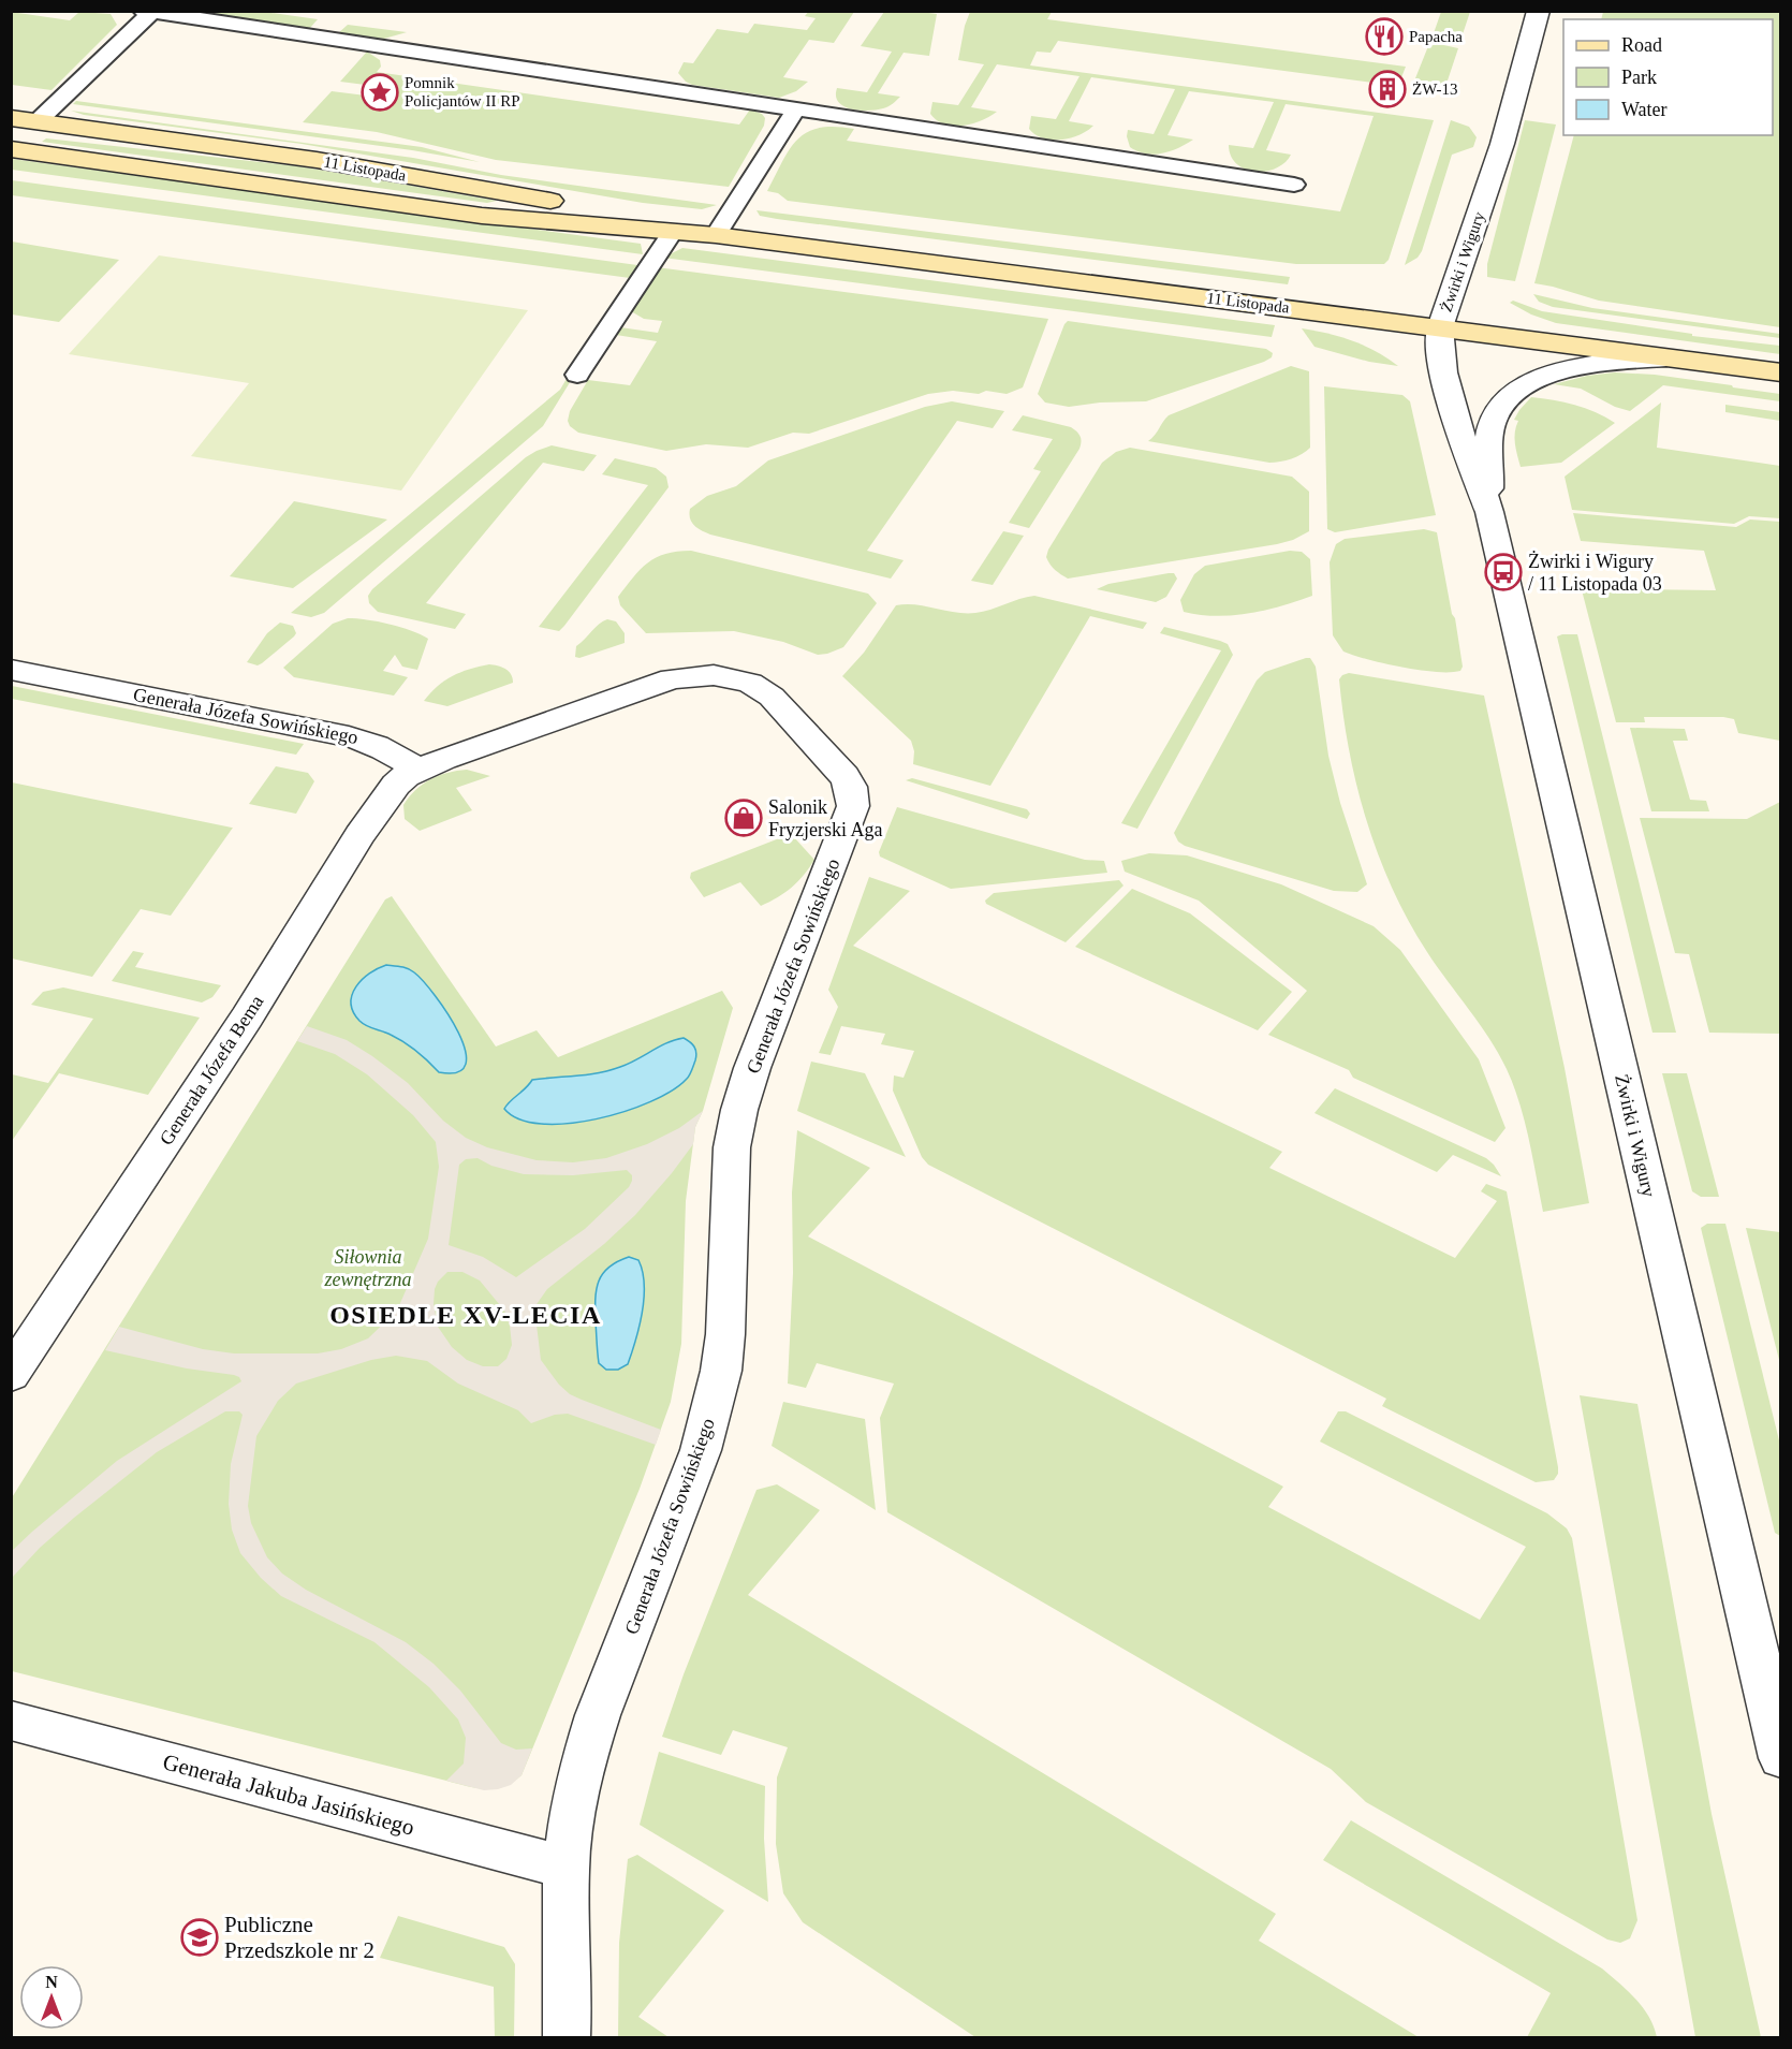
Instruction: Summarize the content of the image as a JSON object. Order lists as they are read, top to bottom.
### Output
{
  "streets": {
    "main road": ["11 Listopada"],
    "street": [
      "Żwirki i Wigury",
      "Generała Józefa Sowińskiego",
      "Generała Józefa Bema",
      "Generała Jakuba Jasińskiego"
    ]
  },
  "crossings": [
    ["11 Listopada", "Żwirki i Wigury"],
    ["Generała Józefa Sowińskiego", "Generała Józefa Bema"],
    ["Generała Józefa Sowińskiego", "Generała Jakuba Jasińskiego"]
  ],
  "districts": ["OSIEDLE XV-LECIA"],
  "parks": ["Siłownia zewnętrzna"],
  "places": {
    "restaurant": ["Papacha"],
    "building": ["ŻW-13"],
    "place": ["Pomnik Policjantów II RP"],
    "bus stop": ["Żwirki i Wigury / 11 Listopada 03"],
    "shop": ["Salonik Fryzjerski Aga"],
    "school or university": ["Publiczne Przedszkole nr 2"]
  },
  "legend": ["Road", "Park", "Water"],
  "north": "top"
}
